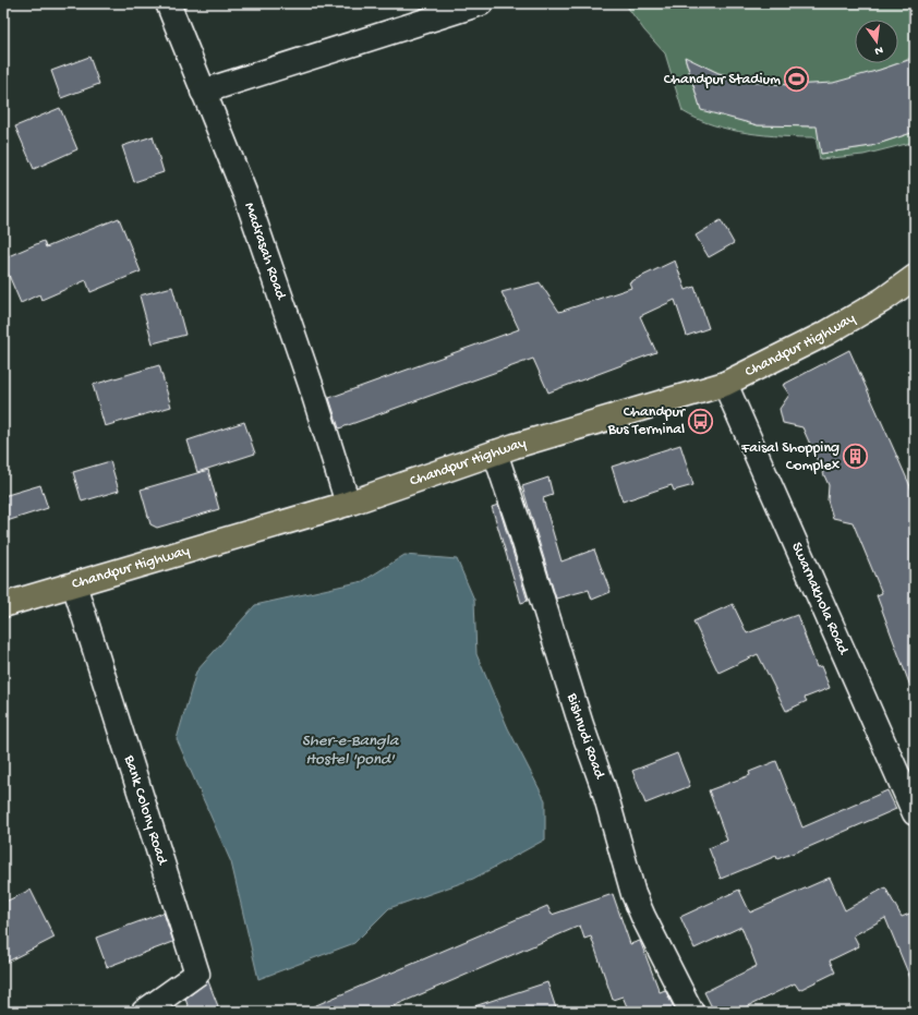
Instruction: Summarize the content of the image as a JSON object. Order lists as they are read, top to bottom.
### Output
{
  "streets": {
    "main road": ["Chandpur Highway"],
    "street": [
      "Madrasah Road",
      "Swarnakhola Road",
      "Bishnudi Road",
      "Bank Colony Road"
    ]
  },
  "crossings": [
    ["Madrasah Road", "Chandpur Highway"],
    ["Chandpur Highway", "Swarnakhola Road"],
    ["Chandpur Highway", "Bishnudi Road"],
    ["Chandpur Highway", "Bank Colony Road"]
  ],
  "water": ["Sher-e-Bangla Hostel 'pond'"],
  "places": {
    "sports": ["Chandpur Stadium"],
    "bus stop": ["Chandpur Bus Terminal"],
    "building": ["Faisal Shopping Complex"]
  },
  "north": "bottom"
}
